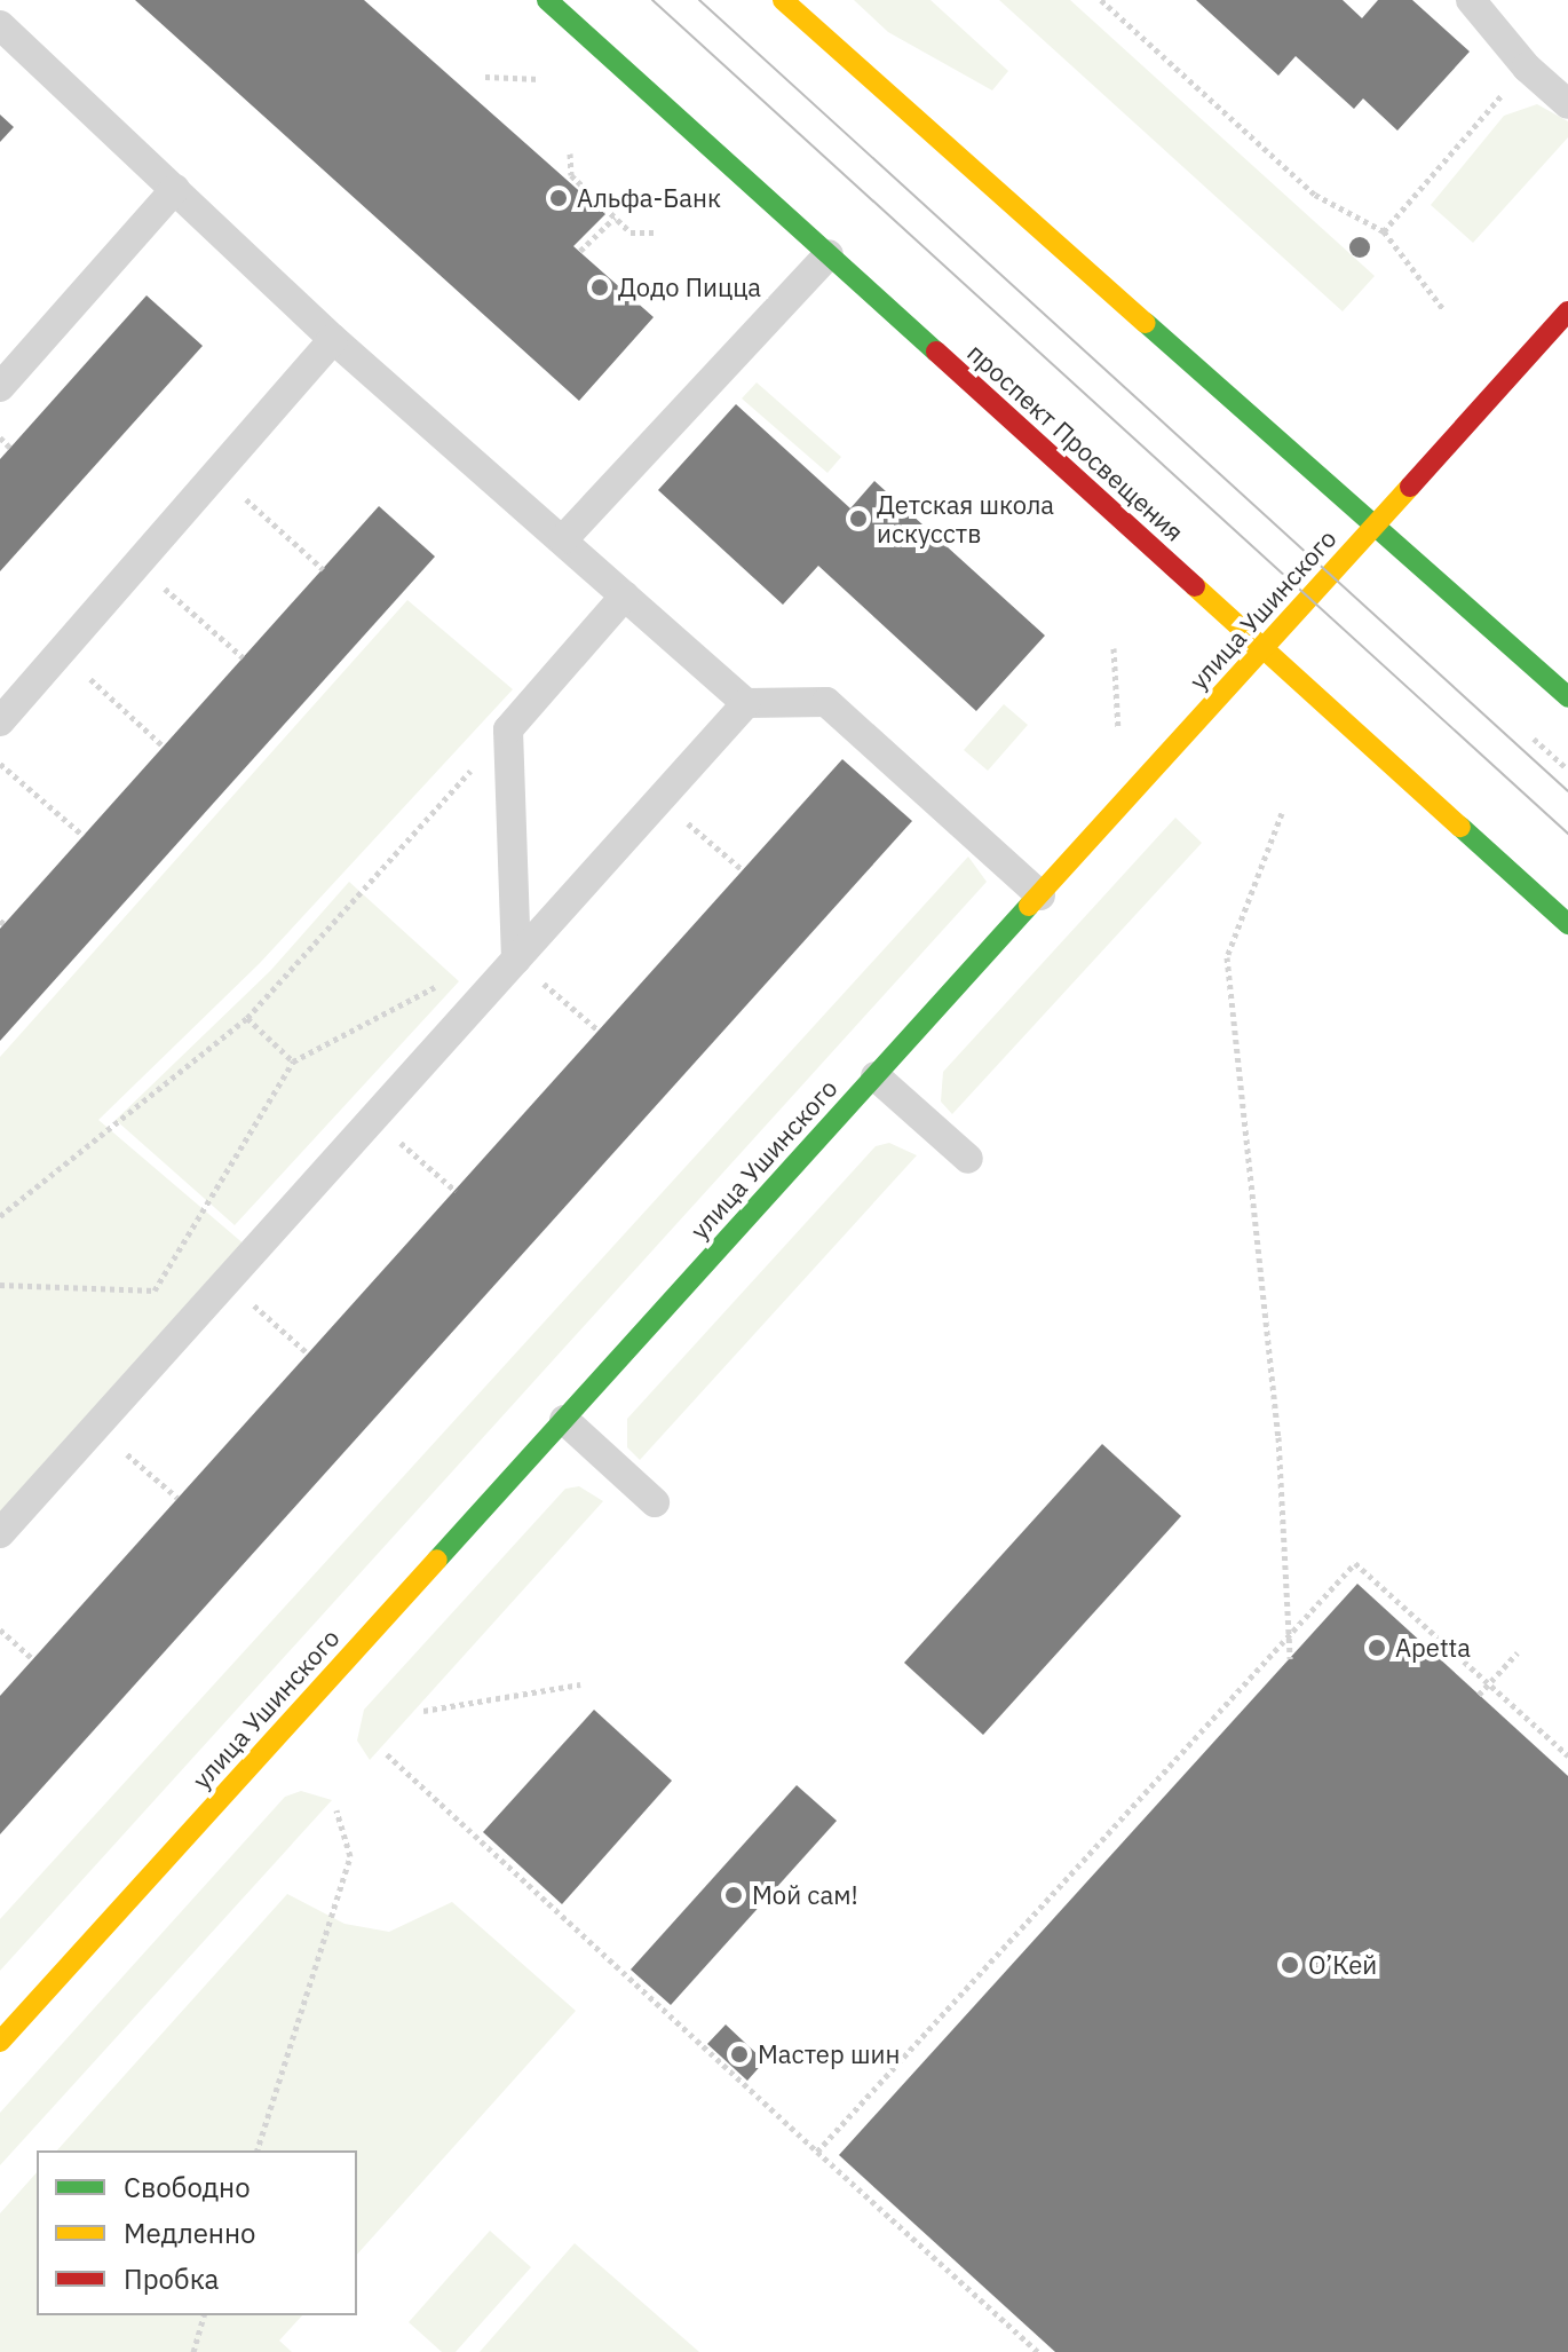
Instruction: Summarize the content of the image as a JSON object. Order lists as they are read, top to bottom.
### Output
{
  "streets": {
    "main road": ["проспект Просвещения", "улица Ушинского"]
  },
  "crossings": [
    ["проспект Просвещения", "улица Ушинского"]
  ],
  "places": [
    "Альфа-Банк",
    "Додо Пицца",
    "Детская школа искусств",
    "Apetta",
    "Мой сам!",
    "О’Кей",
    "Мастер шин"
  ],
  "legend": ["Свободно", "Медленно", "Пробка"]
}
